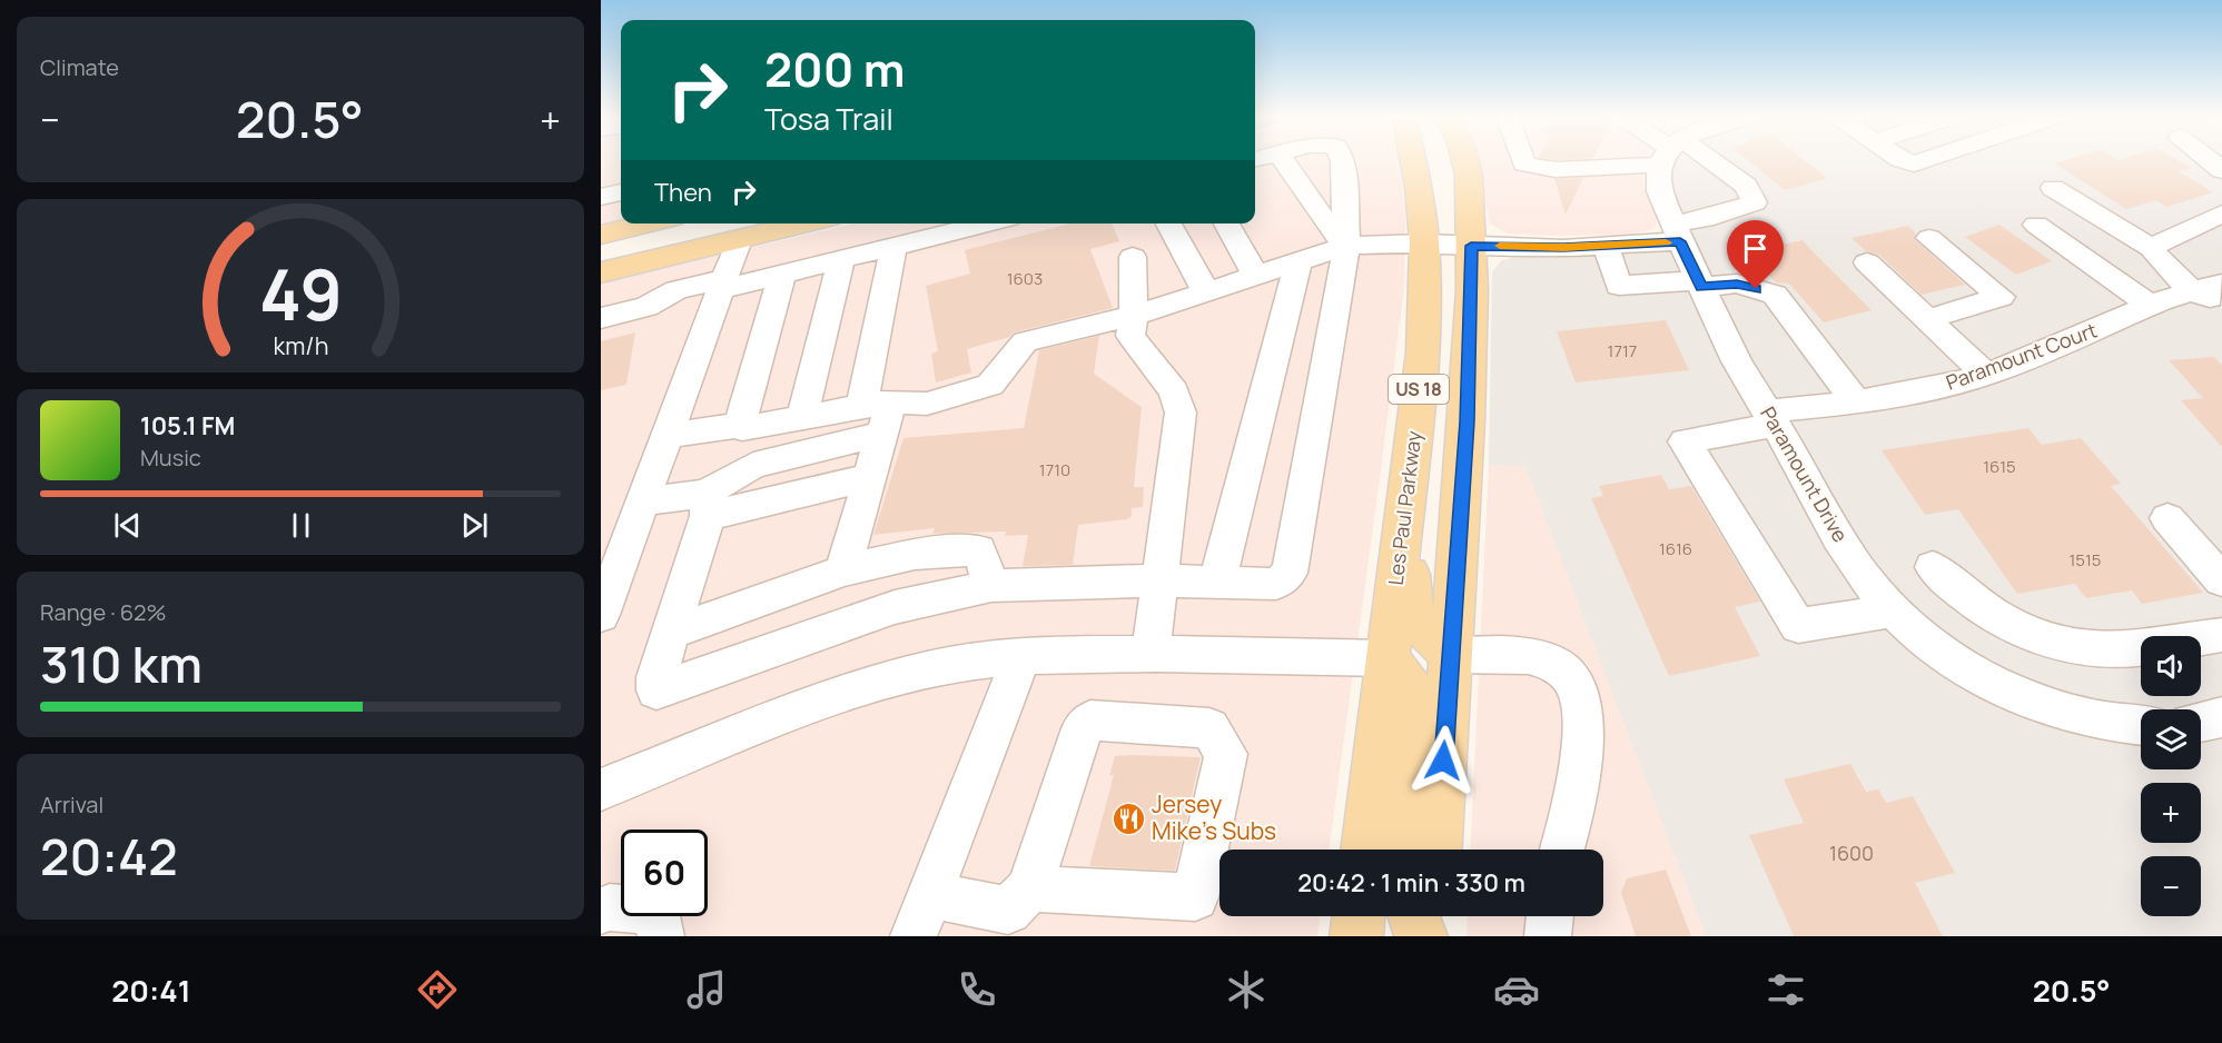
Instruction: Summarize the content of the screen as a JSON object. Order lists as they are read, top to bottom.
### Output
{
  "streets": {
    "main road": ["US 18", "Les Paul Parkway"],
    "street": ["Paramount Court", "Paramount Drive"]
  },
  "crossings": [
    ["Paramount Court", "Paramount Drive"]
  ],
  "places": {
    "restaurant": ["Jersey Mike's Subs"]
  },
  "house_numbers": [
    "1603",
    "1717",
    "1615",
    "1710",
    "1616",
    "1515",
    "1600"
  ],
  "page": {
    "tile": [
      "Climate",
      ["Range · 62%", "310 km"],
      ["Arrival", "20:42"]
    ],
    "turn": ["200 m", "Tosa Trail"],
    "heat": ["−", "20.5°", "+"],
    "then": "Then",
    "song": ["105.1 FM", "Music"],
    "map_buttons": ["+", "−"],
    "limit": "60",
    "trip": "20:42 · 1 min · 330 m",
    "tabs": ["20:41", "20.5°"],
    "gauge": ["49", "km/h"]
  }
}
